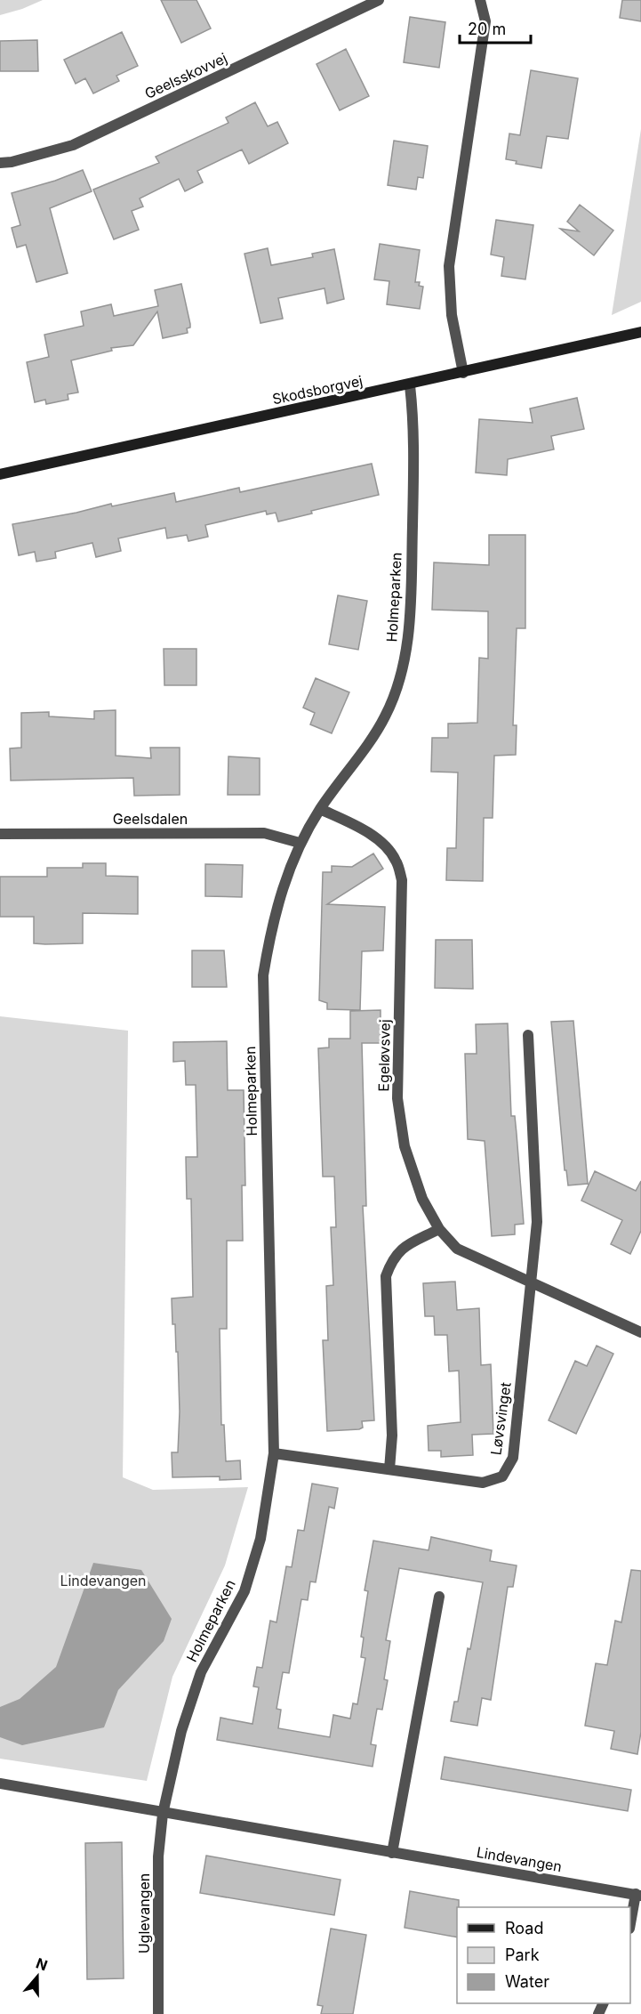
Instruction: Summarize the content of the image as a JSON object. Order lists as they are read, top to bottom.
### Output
{
  "streets": {
    "street": [
      "Geelsskovvej",
      "Skodsborgvej",
      "Holmeparken",
      "Geelsdalen",
      "Egeløvsvej",
      "Løvsvinget",
      "Lindevangen",
      "Uglevangen"
    ]
  },
  "crossings": [
    ["Skodsborgvej", "Holmeparken"],
    ["Holmeparken", "Geelsdalen"],
    ["Holmeparken", "Egeløvsvej"],
    ["Holmeparken", "Løvsvinget"],
    ["Holmeparken", "Lindevangen"],
    ["Holmeparken", "Uglevangen"],
    ["Egeløvsvej", "Løvsvinget"],
    ["Lindevangen", "Uglevangen"]
  ],
  "parks": ["Lindevangen"],
  "legend": ["Road", "Park", "Water"],
  "scale_bar": "20 m",
  "north": "top"
}
